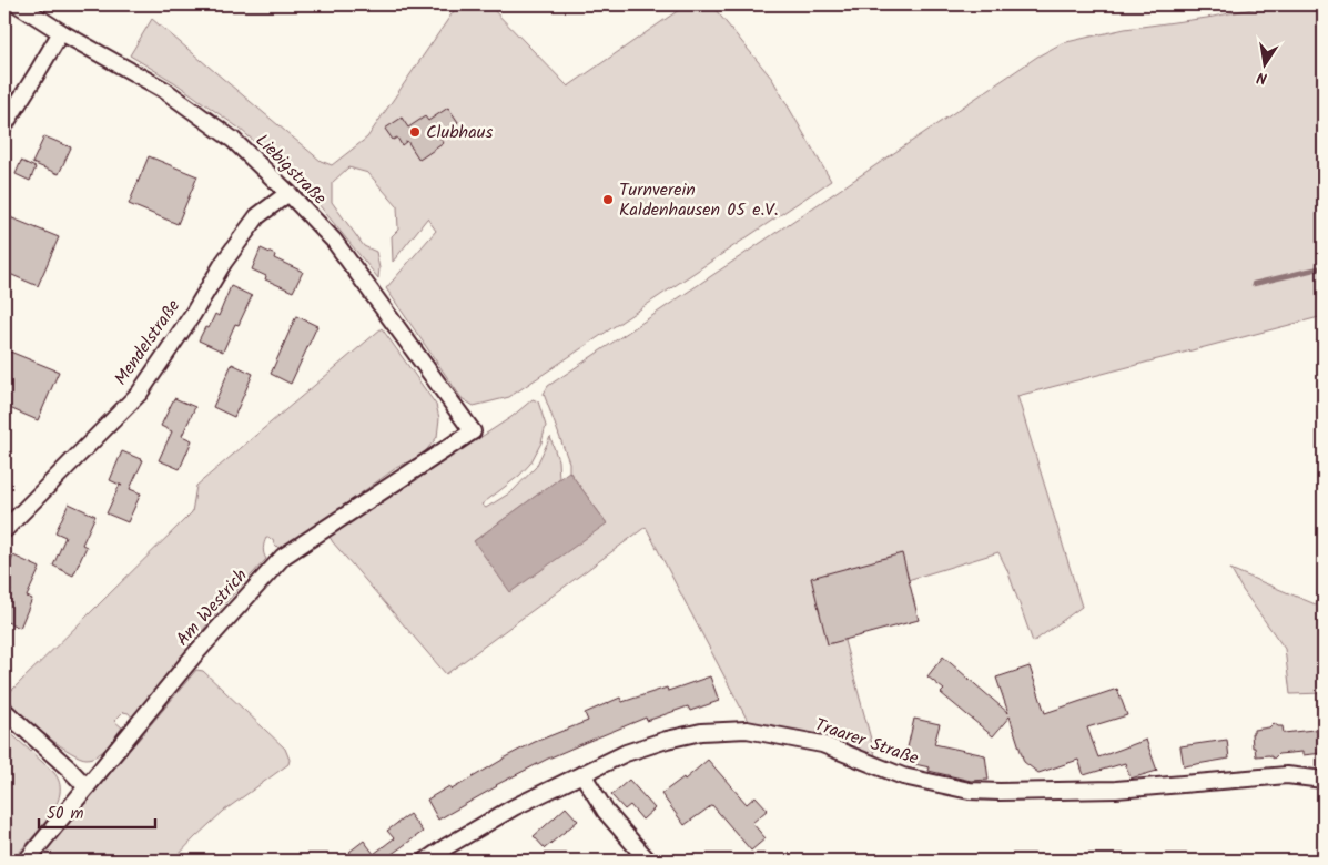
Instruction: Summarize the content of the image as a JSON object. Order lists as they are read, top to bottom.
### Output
{
  "streets": {
    "street": [
      "Liebigstraße",
      "Mendelstraße",
      "Am Westrich",
      "Traarer Straße"
    ]
  },
  "crossings": [
    ["Liebigstraße", "Mendelstraße"],
    ["Liebigstraße", "Am Westrich"]
  ],
  "places": ["Clubhaus", "Turnverein Kaldenhausen 05 e.V."],
  "scale_bar": "50 m",
  "north": "bottom"
}
